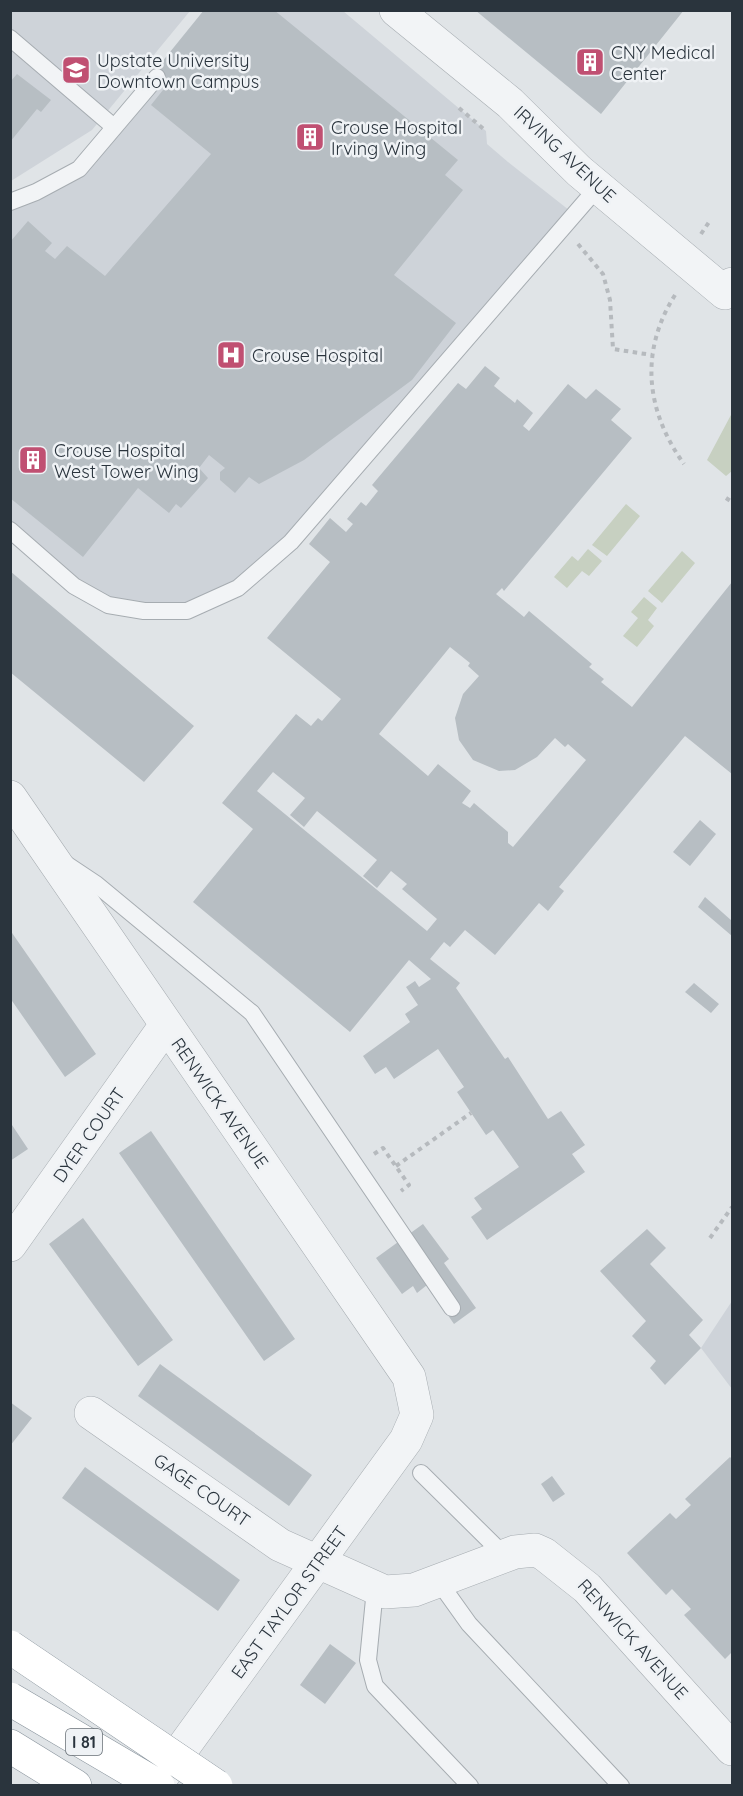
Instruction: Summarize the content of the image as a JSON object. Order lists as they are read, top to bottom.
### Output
{
  "streets": {
    "highway": ["I 81"],
    "street": [
      "IRVING AVENUE",
      "RENWICK AVENUE",
      "DYER COURT",
      "GAGE COURT",
      "EAST TAYLOR STREET"
    ]
  },
  "crossings": [
    ["RENWICK AVENUE", "DYER COURT"],
    ["RENWICK AVENUE", "GAGE COURT"],
    ["RENWICK AVENUE", "EAST TAYLOR STREET"],
    ["GAGE COURT", "EAST TAYLOR STREET"],
    ["EAST TAYLOR STREET", "I 81"]
  ],
  "places": {
    "building": ["CNY Medical Center", "Crouse Hospital Irving Wing", "Crouse Hospital West Tower Wing"],
    "school or university": ["Upstate University Downtown Campus"],
    "hospital": ["Crouse Hospital"]
  }
}
